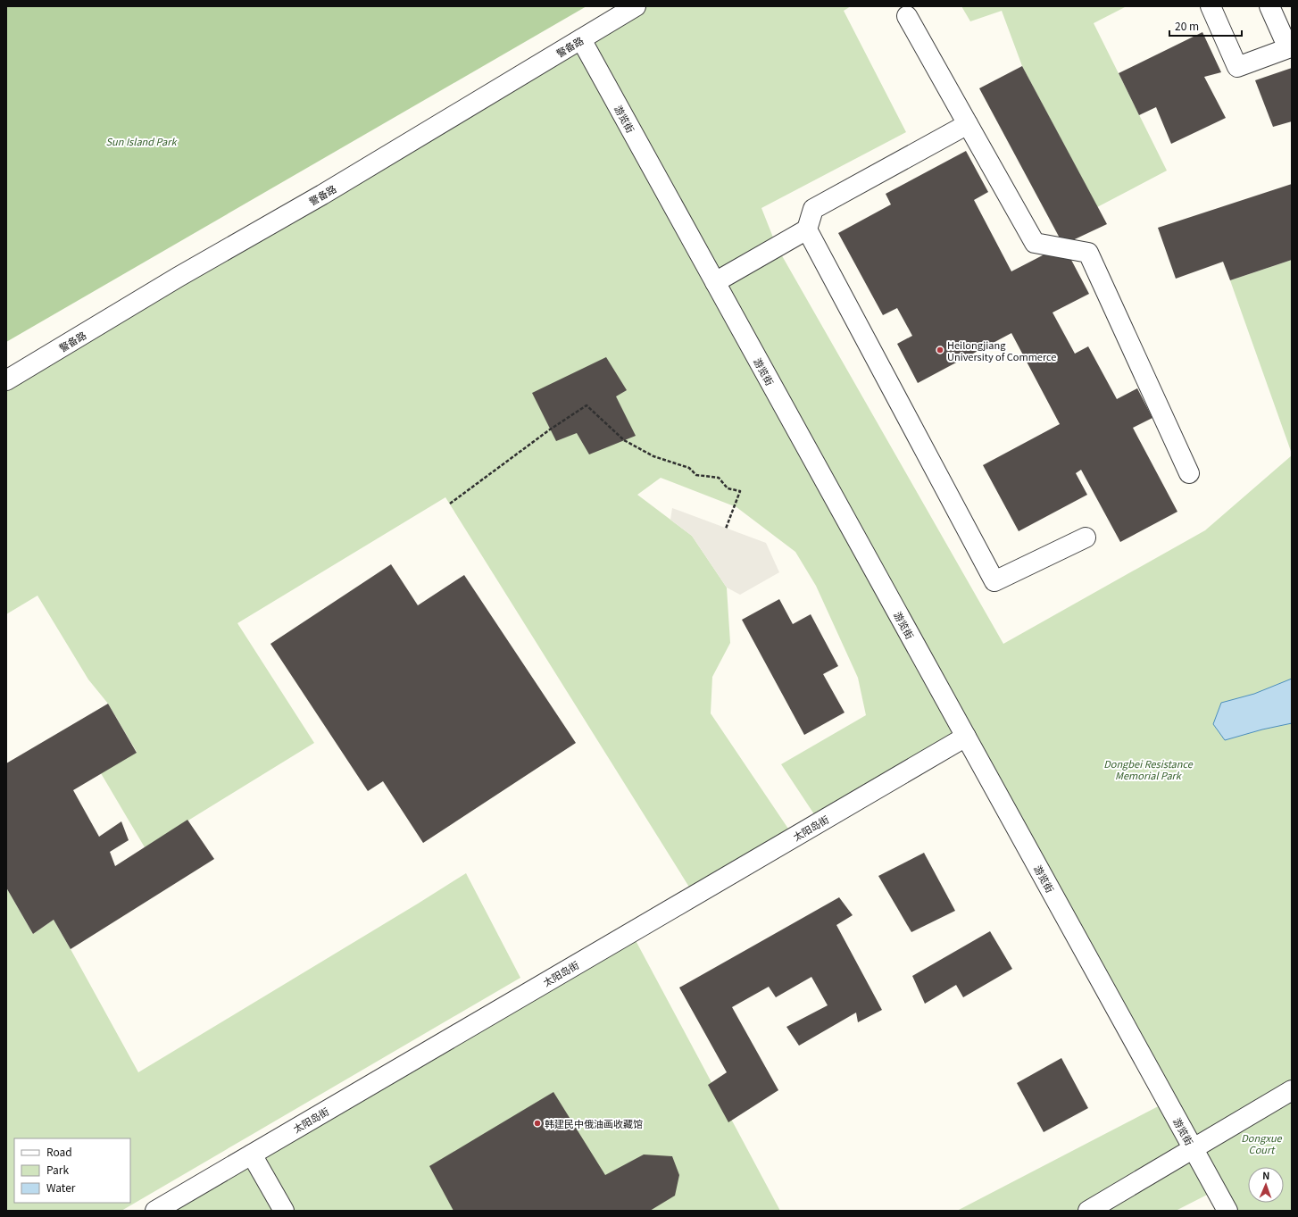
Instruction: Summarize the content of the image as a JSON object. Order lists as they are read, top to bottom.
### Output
{
  "streets": {
    "street": ["警备路", "游览街", "太阳岛街"]
  },
  "crossings": [
    ["警备路", "游览街"],
    ["游览街", "太阳岛街"]
  ],
  "parks": ["Sun Island Park", "Dongbei Resistance Memorial Park", "Dongxue Court"],
  "places": ["Heilongjiang University of Commerce", "韩建民中俄油画收藏馆"],
  "legend": ["Road", "Park", "Water"],
  "scale_bar": "20 m",
  "north": "top"
}
